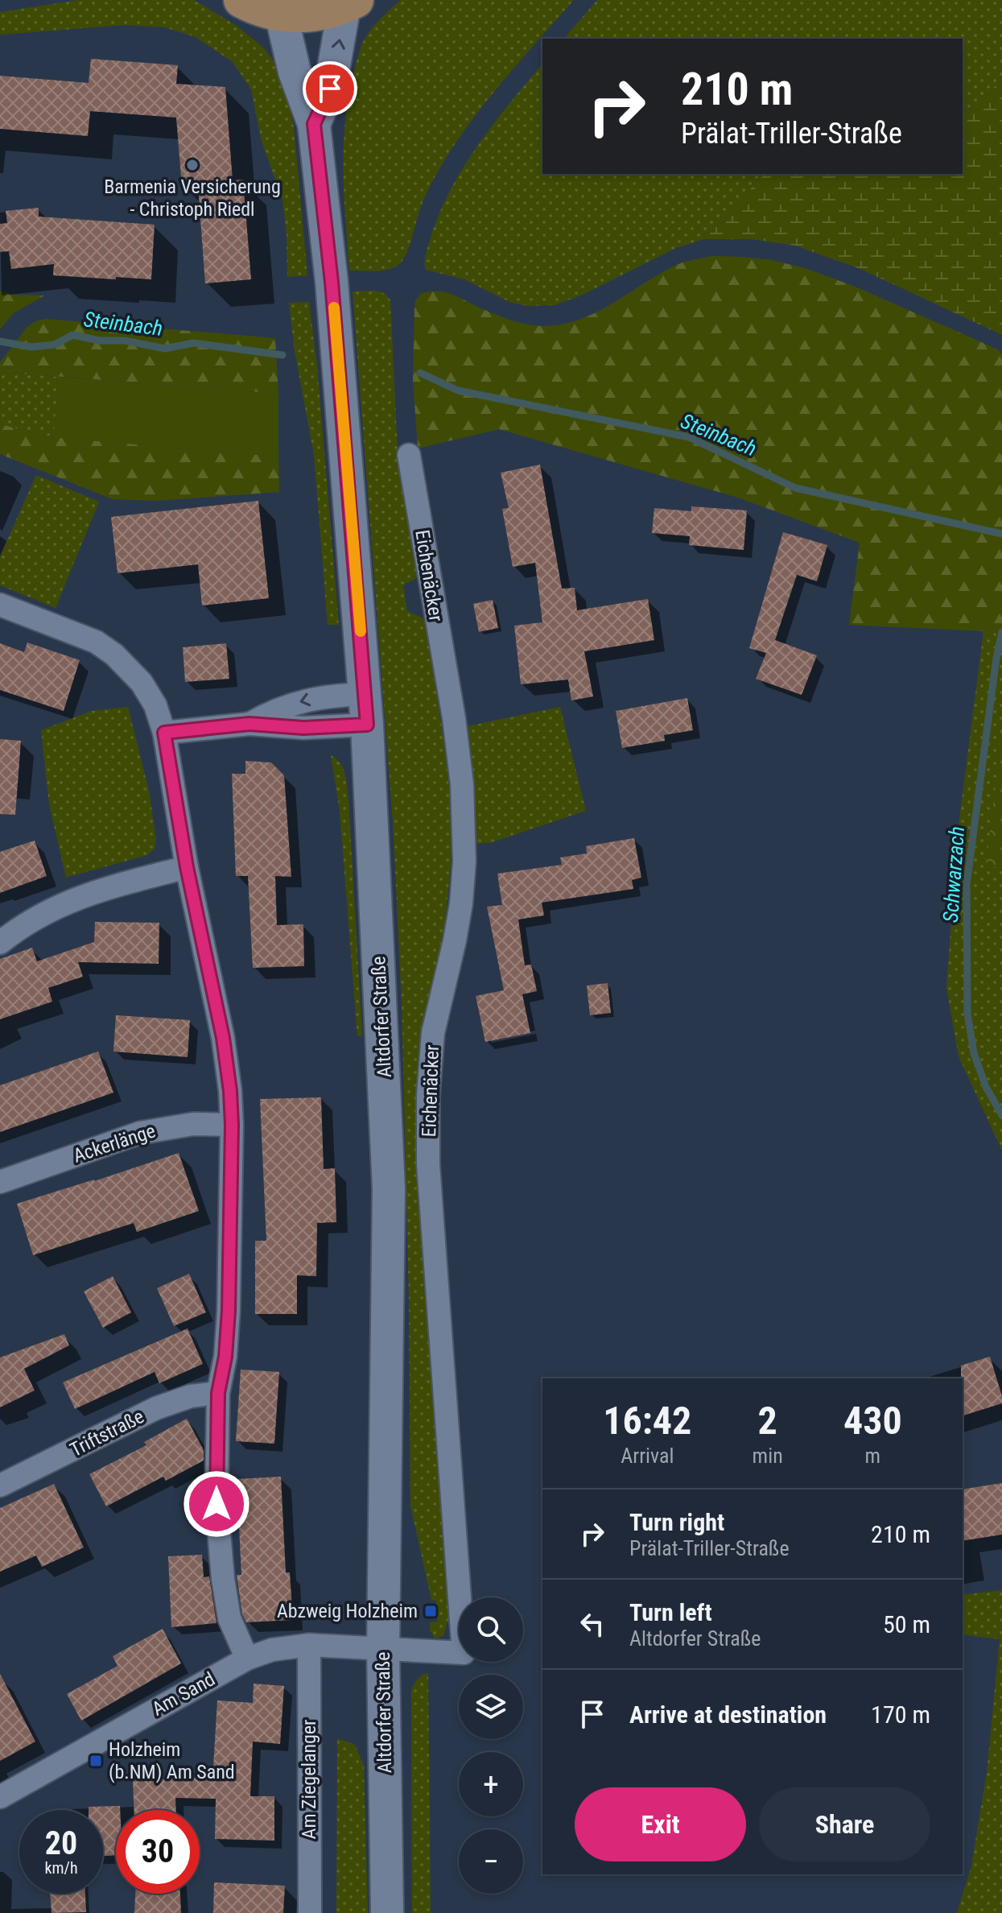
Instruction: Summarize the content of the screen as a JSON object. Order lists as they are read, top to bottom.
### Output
{
  "streets": {
    "main road": ["Altdorfer Straße"],
    "street": [
      "Eichenäcker",
      "Ackerlänge",
      "Triftstraße",
      "Am Sand",
      "Am Ziegelanger"
    ]
  },
  "crossings": [
    ["Eichenäcker", "Altdorfer Straße"],
    ["Eichenäcker", "Am Sand"],
    ["Altdorfer Straße", "Am Sand"],
    ["Am Sand", "Am Ziegelanger"]
  ],
  "water": ["Steinbach", "Schwarzach"],
  "places": {
    "other": ["Barmenia Versicherung - Christoph Riedl"],
    "transit": ["Abzweig Holzheim", "Holzheim (b.NM) Am Sand"]
  },
  "page": {
    "turn": ["210 m", "Prälat-Triller-Straße"],
    "eta": [
      "16:42",
      "Arrival",
      "2",
      "min",
      "430",
      "m"
    ],
    "list": [
      {
        "name": "Turn right",
        "note": "Prälat-Triller-Straße",
        "value": "210 m"
      },
      {
        "name": "Turn left",
        "note": "Altdorfer Straße",
        "value": "50 m"
      },
      {
        "name": "Arrive at destination",
        "value": "170 m"
      }
    ],
    "map_buttons": ["+", "−"],
    "buttons": ["Exit", "Share"],
    "speed": "20 km/h",
    "limit": "30"
  }
}
